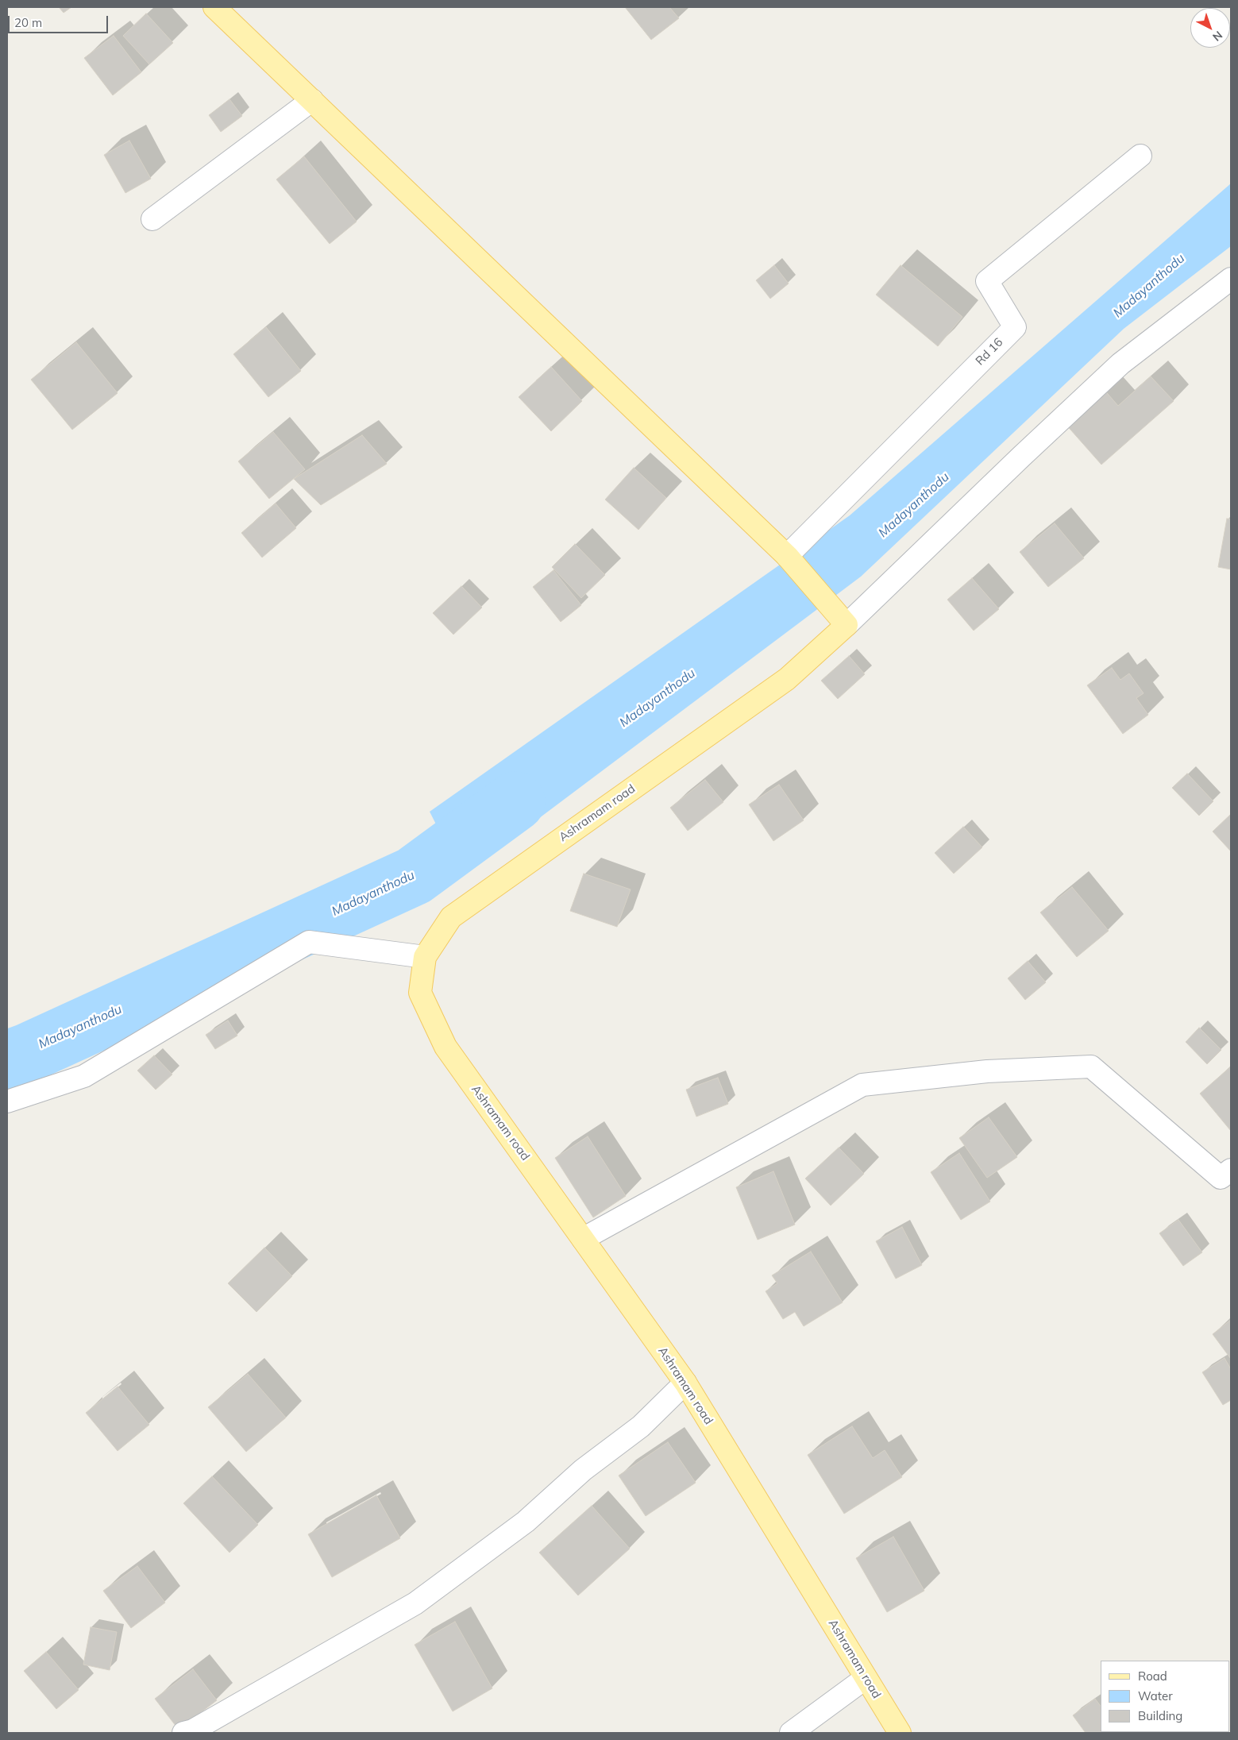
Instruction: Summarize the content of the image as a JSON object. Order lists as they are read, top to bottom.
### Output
{
  "streets": {
    "main road": ["Ashramam road"],
    "street": ["Rd 16"]
  },
  "water": ["Madayanthodu"],
  "legend": ["Road", "Water", "Building"],
  "scale_bar": "20 m",
  "north": "bottom right"
}
